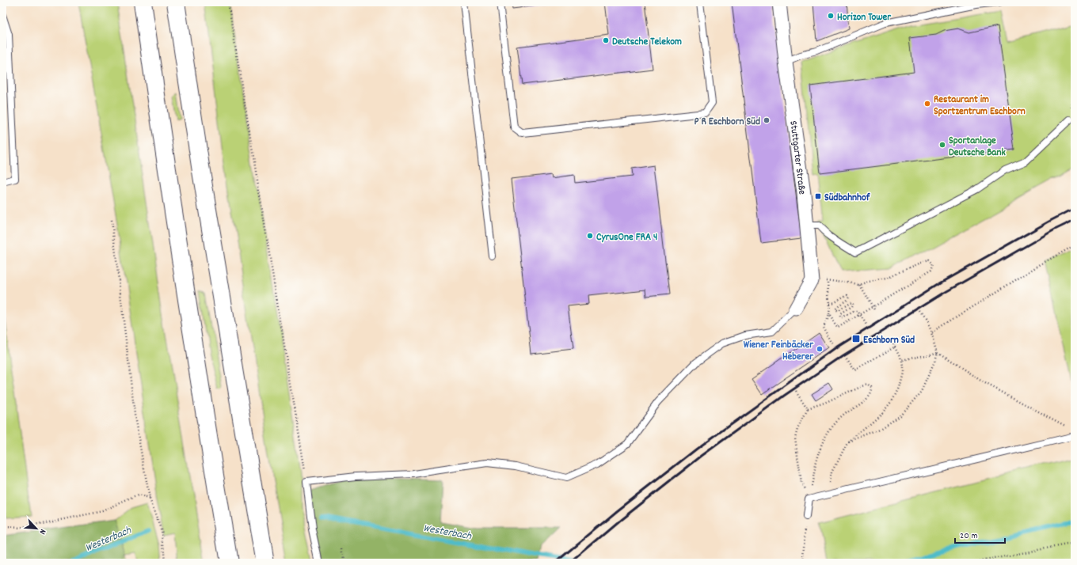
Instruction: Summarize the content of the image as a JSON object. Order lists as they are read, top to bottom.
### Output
{
  "streets": {
    "street": ["Stuttgarter Straße"]
  },
  "water": ["Westerbach"],
  "places": {
    "other": [
      "Horizon Tower",
      "Deutsche Telekom",
      "Restaurant im Sportzentrum Eschborn",
      "P R Eschborn Süd",
      "Sportanlage Deutsche Bank",
      "CyrusOne FRA 4",
      "Wiener Feinbäcker Heberer"
    ],
    "transit": ["Südbahnhof", "Eschborn Süd"]
  },
  "scale_bar": "20 m",
  "north": "bottom right"
}
